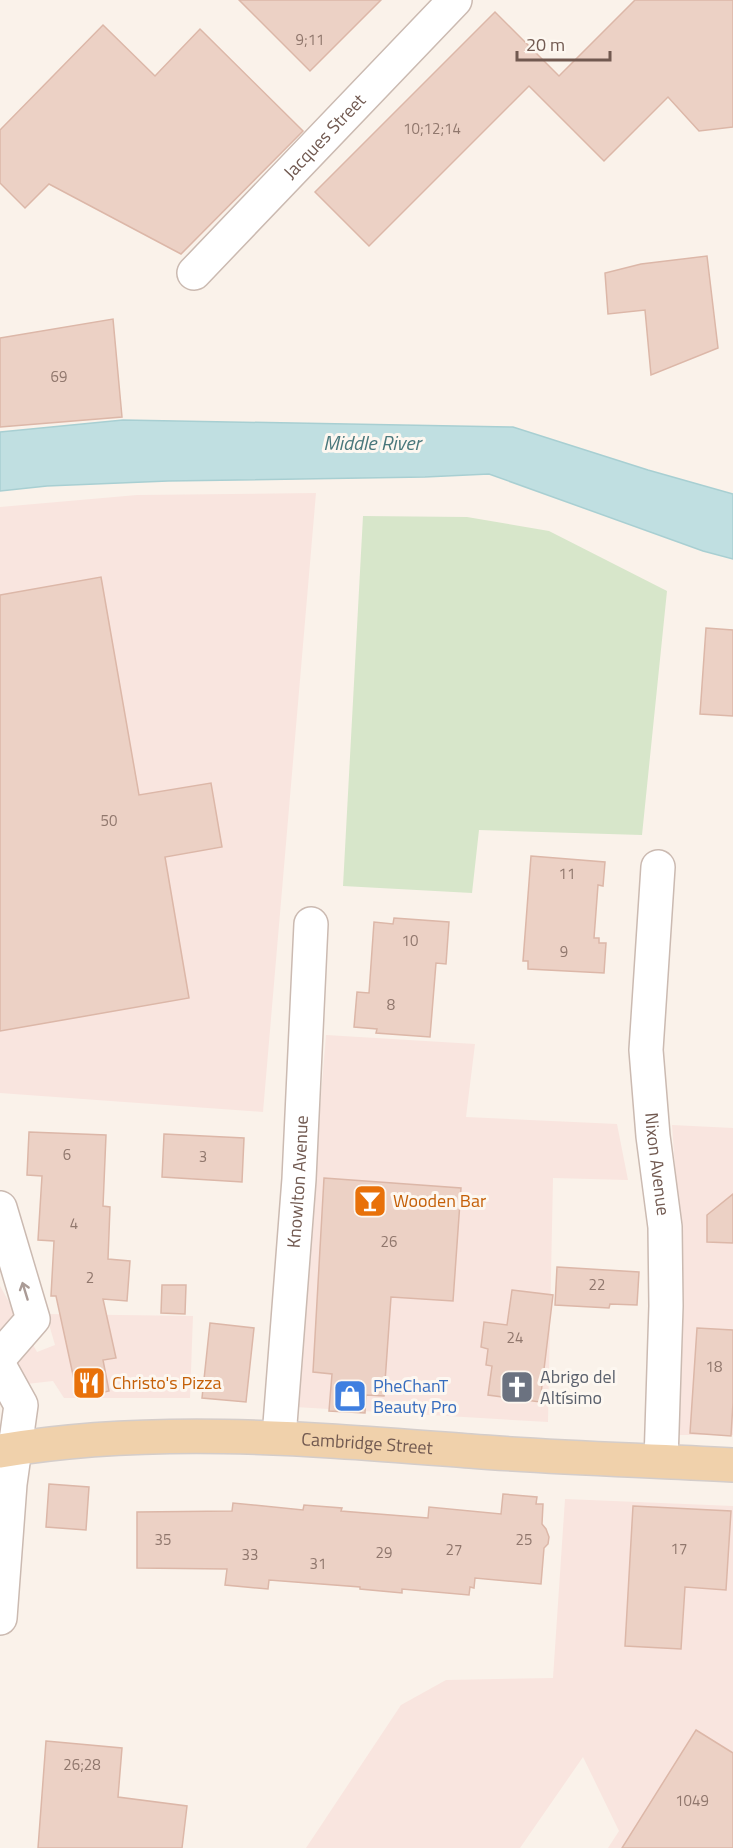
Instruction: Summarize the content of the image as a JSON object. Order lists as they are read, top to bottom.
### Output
{
  "streets": {
    "main road": ["Cambridge Street"],
    "street": ["Jacques Street", "Nixon Avenue", "Knowlton Avenue"]
  },
  "crossings": [
    ["Nixon Avenue", "Cambridge Street"],
    ["Knowlton Avenue", "Cambridge Street"]
  ],
  "water": ["Middle River"],
  "places": {
    "bar": ["Wooden Bar"],
    "restaurant": ["Christo's Pizza"],
    "church": ["Abrigo del Altísimo"],
    "shop": ["PheChanT Beauty Pro"]
  },
  "house_numbers": [
    "9;11",
    "10;12;14",
    "69",
    "50",
    "11",
    "10",
    "9",
    "8",
    "6",
    "3",
    "4",
    "26",
    "2",
    "22",
    "24",
    "18",
    "35",
    "25",
    "17",
    "27",
    "29",
    "33",
    "31",
    "26;28",
    "1049"
  ],
  "scale_bar": "20 m"
}
